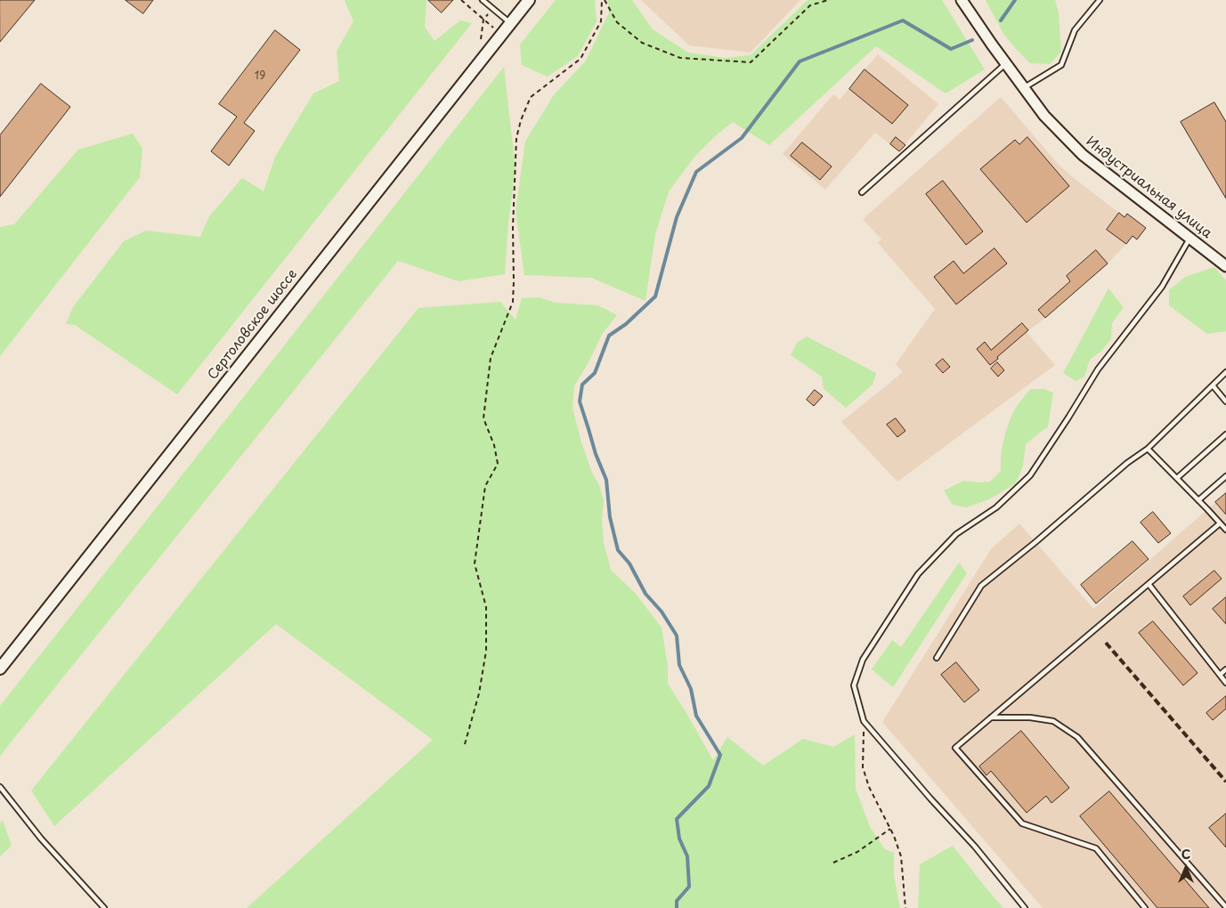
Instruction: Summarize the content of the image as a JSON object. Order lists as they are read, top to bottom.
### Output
{
  "streets": {
    "main road": ["Сертоловское шоссе"],
    "street": ["Индустриальная улица"]
  },
  "house_numbers": ["19"],
  "north": "top"
}
